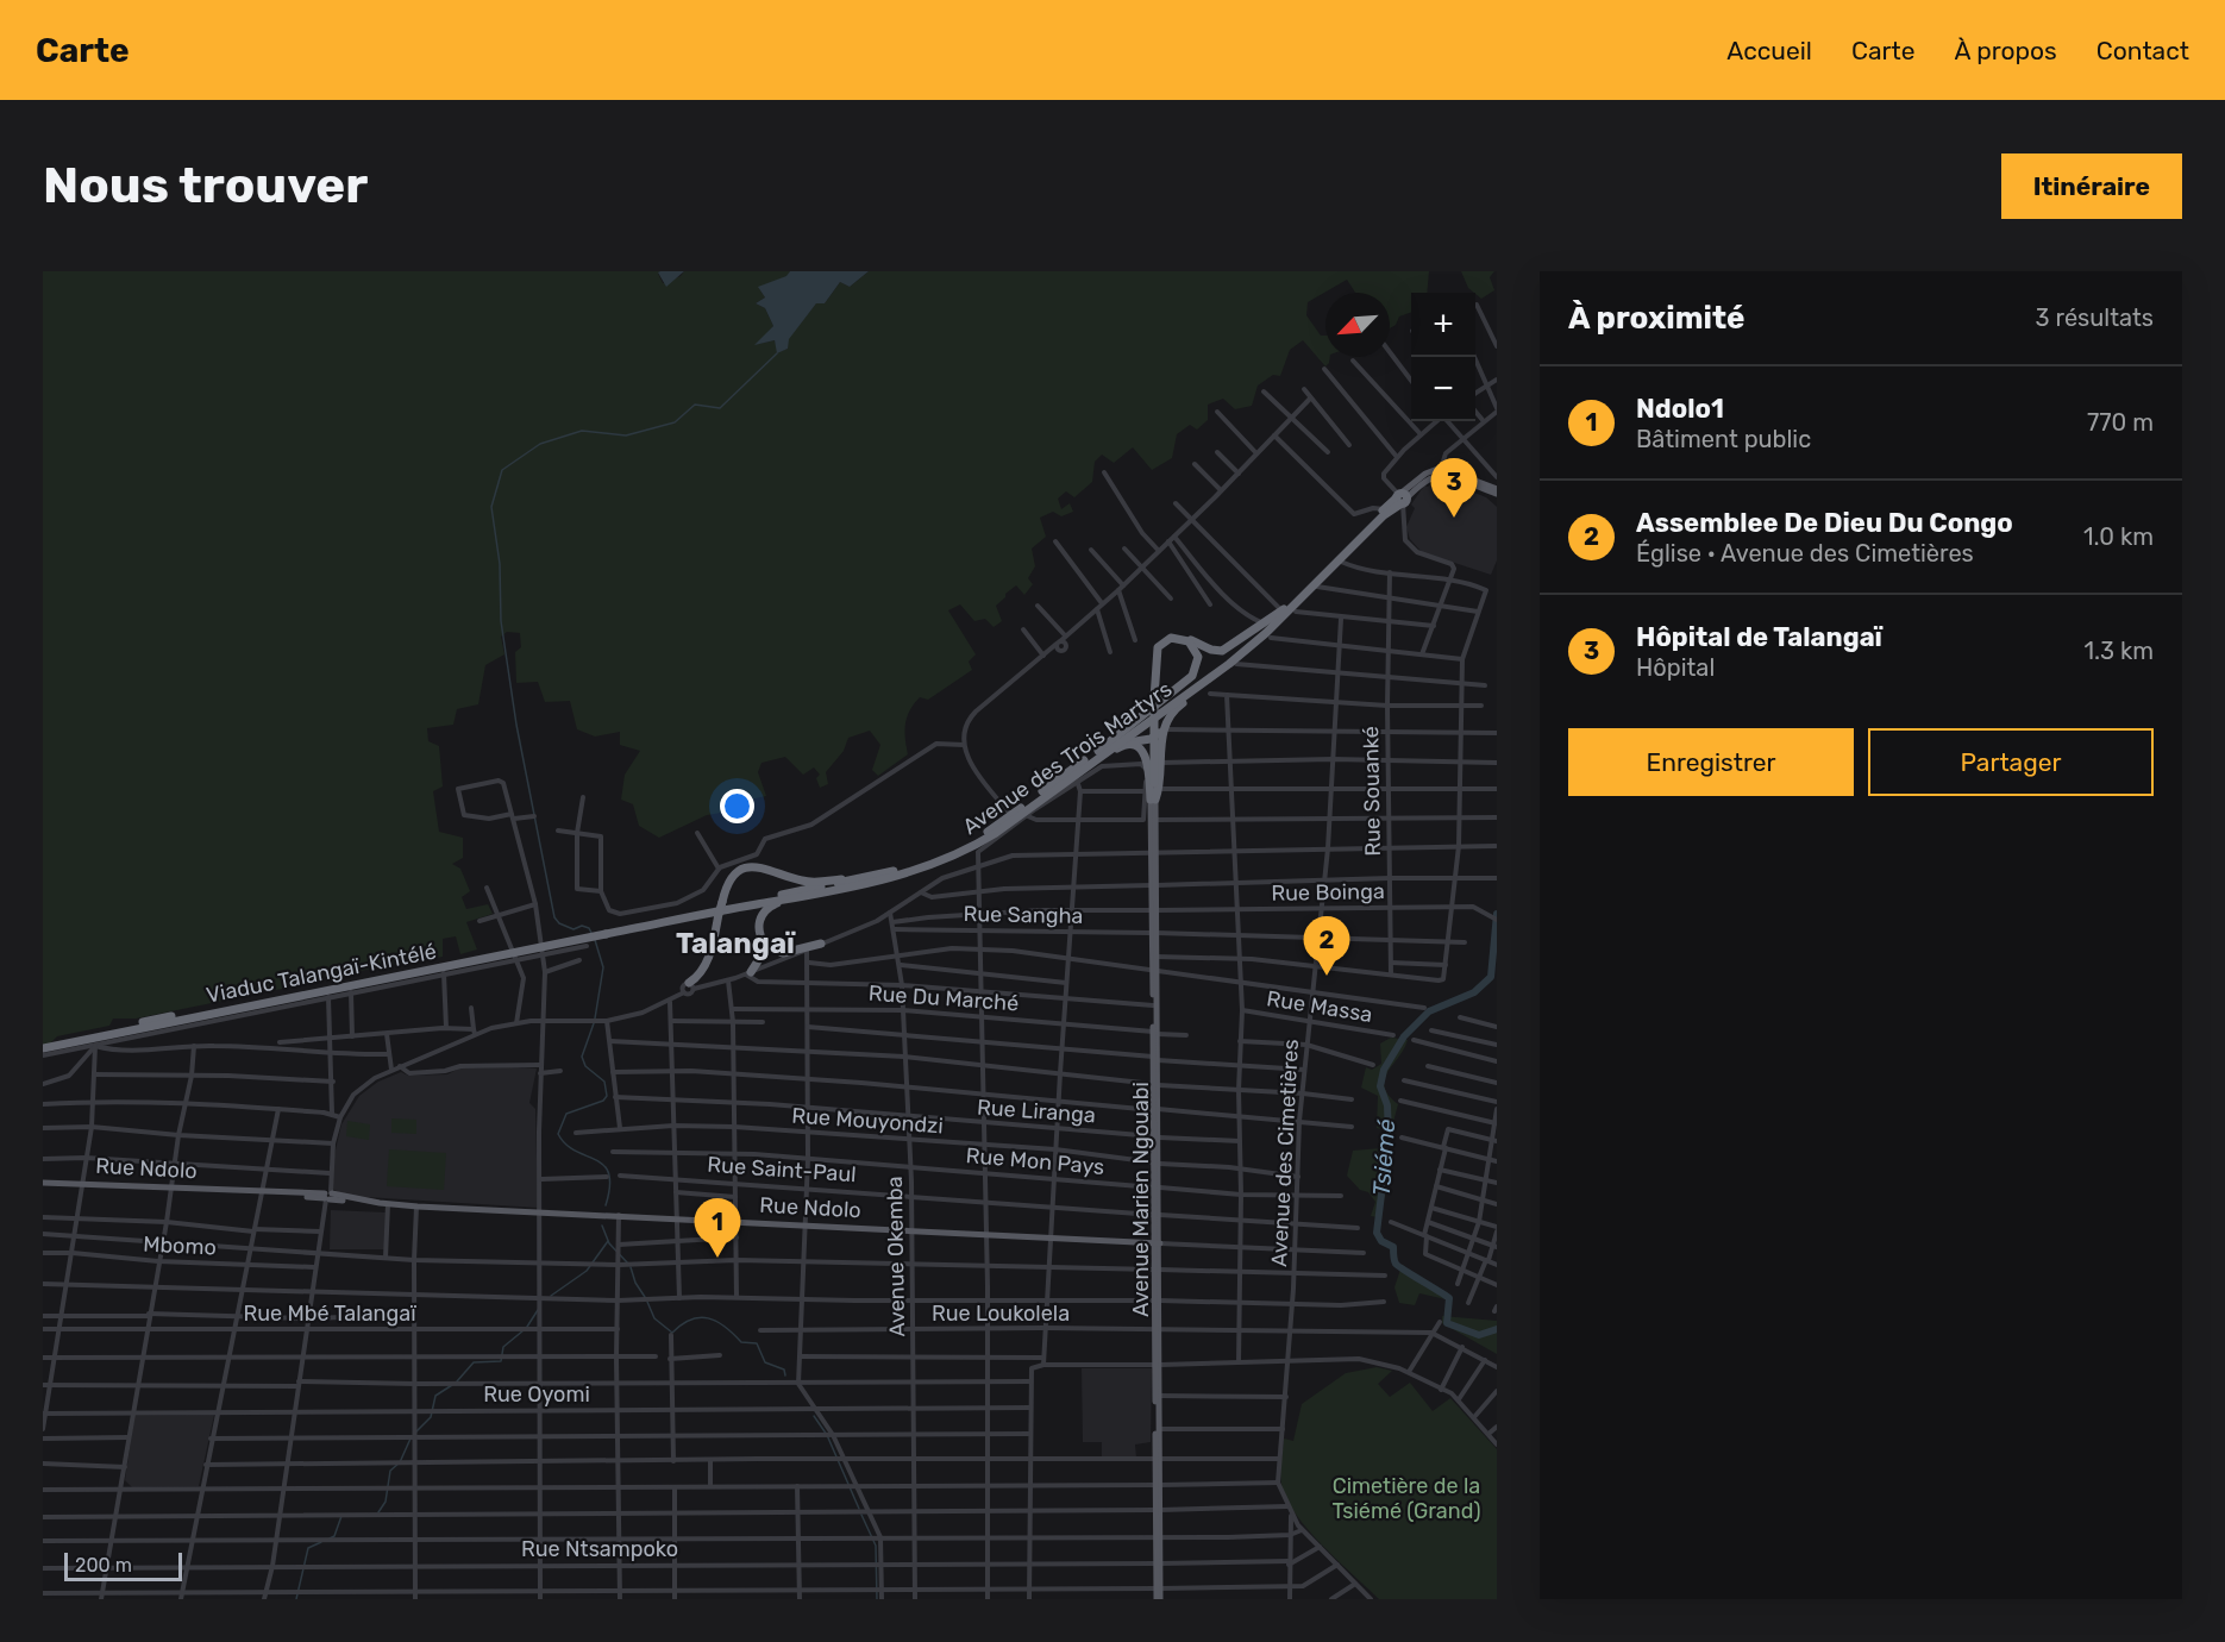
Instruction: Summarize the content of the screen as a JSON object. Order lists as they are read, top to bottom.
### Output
{
  "streets": {
    "highway": ["Avenue des Trois Martyrs", "Viaduc Talangaï-Kintélé"],
    "main road": ["Rue Ndolo", "Avenue Marien Ngouabi"],
    "street": [
      "Rue Souanké",
      "Rue Boinga",
      "Rue Sangha",
      "Rue Du Marché",
      "Rue Massa",
      "Rue Liranga",
      "Rue Mouyondzi",
      "Avenue des Cimetières",
      "Rue Mon Pays",
      "Rue Saint-Paul",
      "Mbomo",
      "Avenue Okemba",
      "Rue Mbé Talangaï",
      "Rue Loukolela",
      "Rue Oyomi",
      "Rue Ntsampoko"
    ]
  },
  "crossings": [
    ["Avenue des Trois Martyrs", "Viaduc Talangaï-Kintélé"],
    ["Rue Souanké", "Rue Boinga"],
    ["Rue Souanké", "Rue Sangha"],
    ["Rue Boinga", "Avenue des Cimetières"],
    ["Rue Boinga", "Avenue Marien Ngouabi"],
    ["Rue Boinga", "Avenue Okemba"],
    ["Rue Sangha", "Avenue des Cimetières"],
    ["Rue Sangha", "Avenue Marien Ngouabi"],
    ["Rue Sangha", "Avenue Okemba"],
    ["Rue Du Marché", "Avenue Marien Ngouabi"],
    ["Rue Du Marché", "Avenue Okemba"],
    ["Rue Massa", "Avenue des Cimetières"],
    ["Rue Liranga", "Avenue Marien Ngouabi"],
    ["Rue Liranga", "Avenue Okemba"],
    ["Rue Mouyondzi", "Avenue des Cimetières"],
    ["Rue Mouyondzi", "Avenue Marien Ngouabi"],
    ["Rue Mouyondzi", "Avenue Okemba"],
    ["Avenue des Cimetières", "Rue Mon Pays"],
    ["Avenue des Cimetières", "Rue Saint-Paul"],
    ["Avenue des Cimetières", "Rue Loukolela"],
    ["Avenue des Cimetières", "Rue Ntsampoko"],
    ["Rue Mon Pays", "Avenue Marien Ngouabi"],
    ["Rue Mon Pays", "Avenue Okemba"],
    ["Rue Ndolo", "Avenue Marien Ngouabi"],
    ["Rue Ndolo", "Avenue Okemba"],
    ["Rue Saint-Paul", "Avenue Marien Ngouabi"],
    ["Rue Saint-Paul", "Avenue Okemba"],
    ["Avenue Marien Ngouabi", "Rue Loukolela"],
    ["Avenue Marien Ngouabi", "Rue Ntsampoko"],
    ["Avenue Okemba", "Rue Loukolela"],
    ["Avenue Okemba", "Rue Oyomi"],
    ["Avenue Okemba", "Rue Ntsampoko"]
  ],
  "districts": ["Talangaï"],
  "water": ["Tsiémé"],
  "parks": ["Cimetière de la Tsiémé (Grand)"],
  "scale_bar": "200 m",
  "north": "bottom left",
  "page": {
    "header": "Carte",
    "nav": [
      "Accueil",
      "Carte",
      "À propos",
      "Contact"
    ],
    "buttons": [
      "Itinéraire",
      ["Enregistrer", "Partager"]
    ],
    "title": "Nous trouver",
    "heading": ["À proximité", "3 résultats"],
    "map_buttons": ["+", "−"],
    "list": [
      {
        "mark": "1",
        "name": "Ndolo1",
        "note": "Bâtiment public",
        "value": "770 m"
      },
      {
        "mark": "2",
        "name": "Assemblee De Dieu Du Congo",
        "note": "Église · Avenue des Cimetières",
        "value": "1.0 km"
      },
      {
        "mark": "3",
        "name": "Hôpital de Talangaï",
        "note": "Hôpital",
        "value": "1.3 km"
      }
    ],
    "pins": ["3", "2", "1"],
    "scale": "200 m"
  }
}
